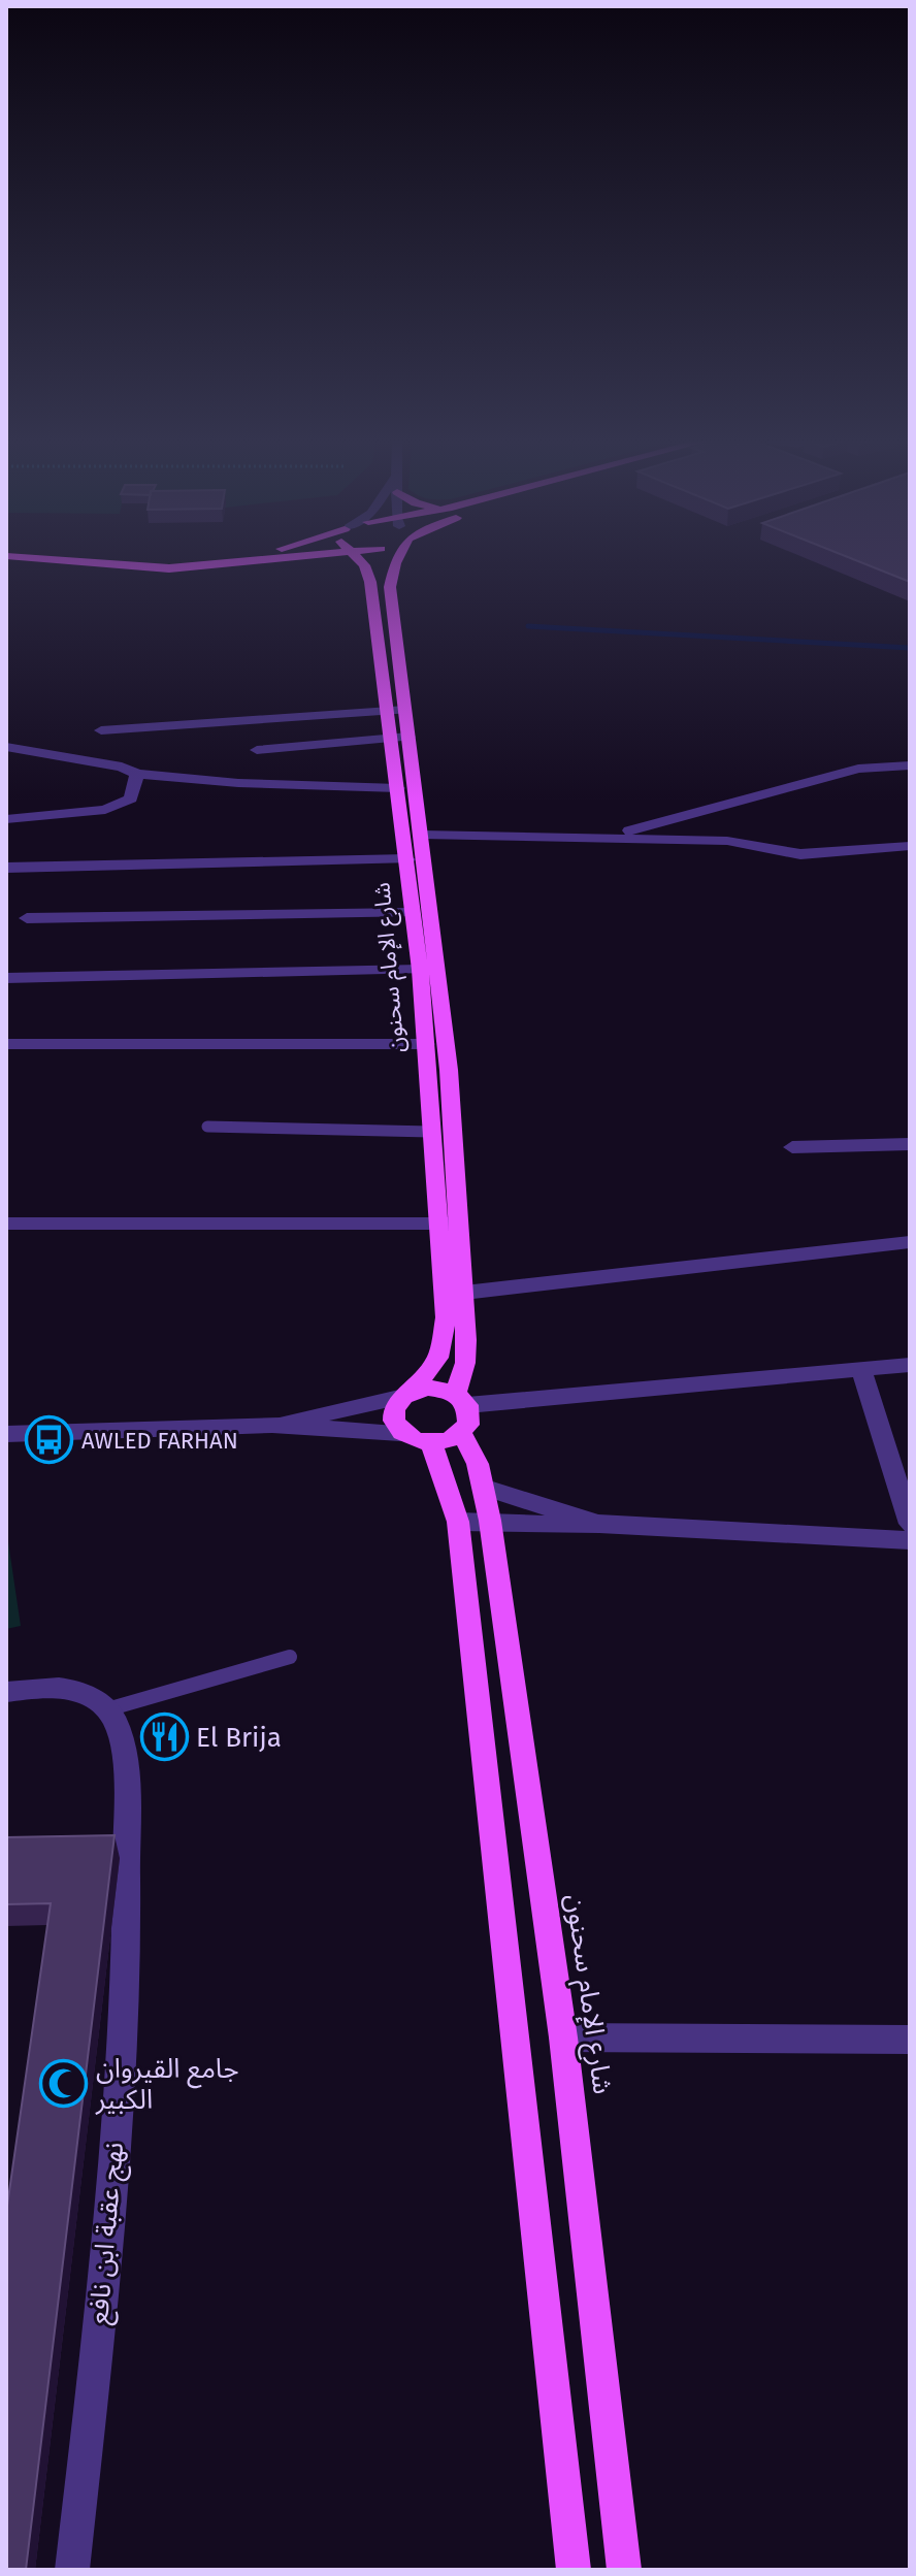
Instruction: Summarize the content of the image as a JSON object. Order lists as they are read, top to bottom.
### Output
{
  "streets": {
    "main road": ["شارع الإمام سحنون"],
    "street": ["نهج عقبة ابن نافع"]
  },
  "places": {
    "bus stop": ["AWLED FARHAN"],
    "restaurant": ["El Brija"],
    "mosque": ["جامع القيروان الكبير"]
  }
}
